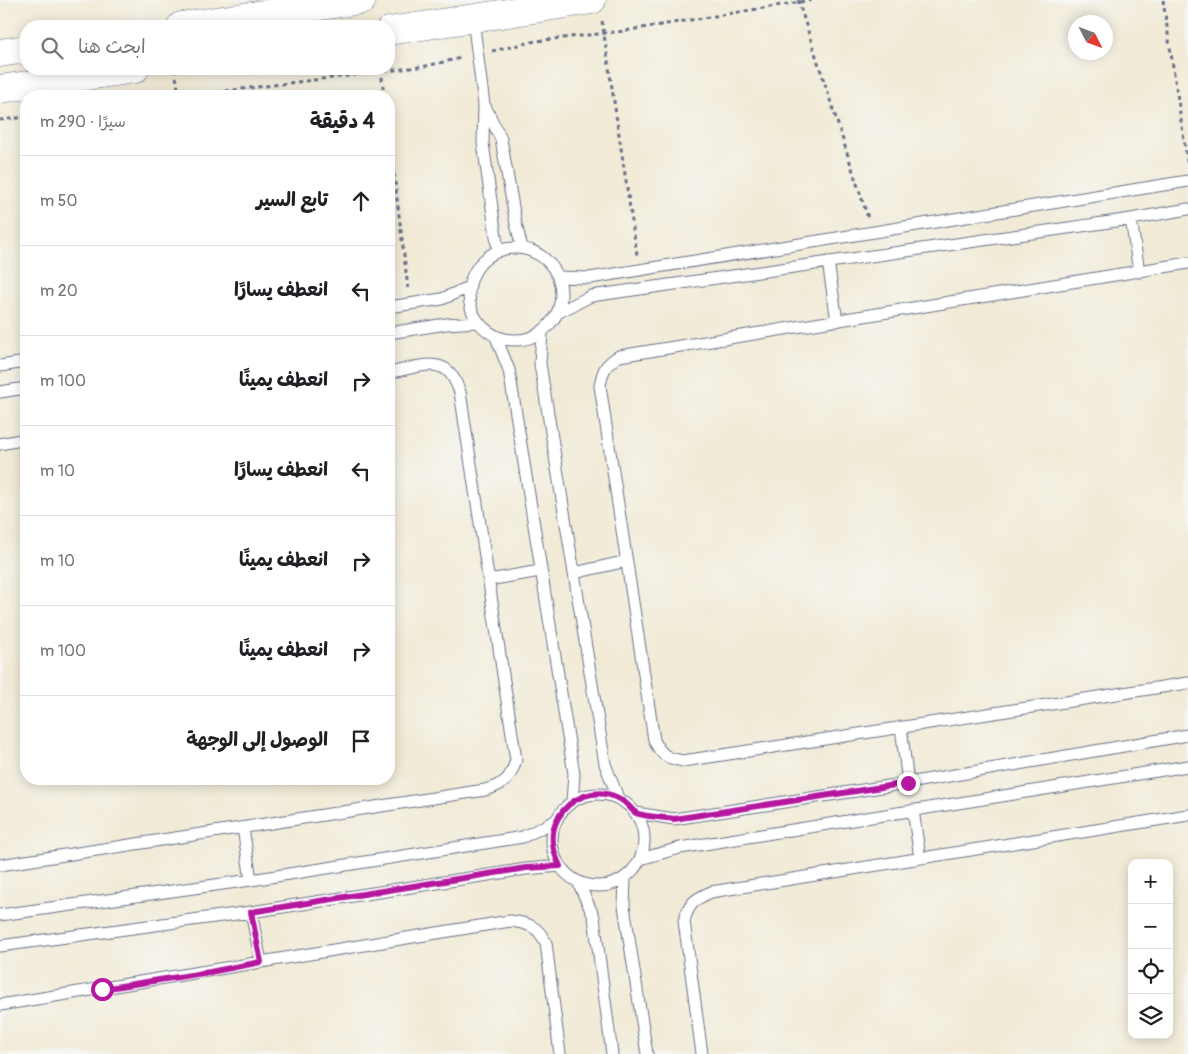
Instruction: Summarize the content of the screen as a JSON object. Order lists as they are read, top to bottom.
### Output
{
  "north": "bottom right",
  "page": {
    "search": "ابحث هنا",
    "heading": ["4 دقيقة", "سيرًا · 290 m"],
    "list": [
      ["تابع السير", "50 m"],
      ["انعطف يسارًا", "20 m"],
      ["انعطف يمينًا", "100 m"],
      ["انعطف يسارًا", "10 m"],
      ["انعطف يمينًا", "10 m"],
      ["انعطف يمينًا", "100 m"],
      "الوصول إلى الوجهة"
    ],
    "map_buttons": ["+", "−"]
  }
}
